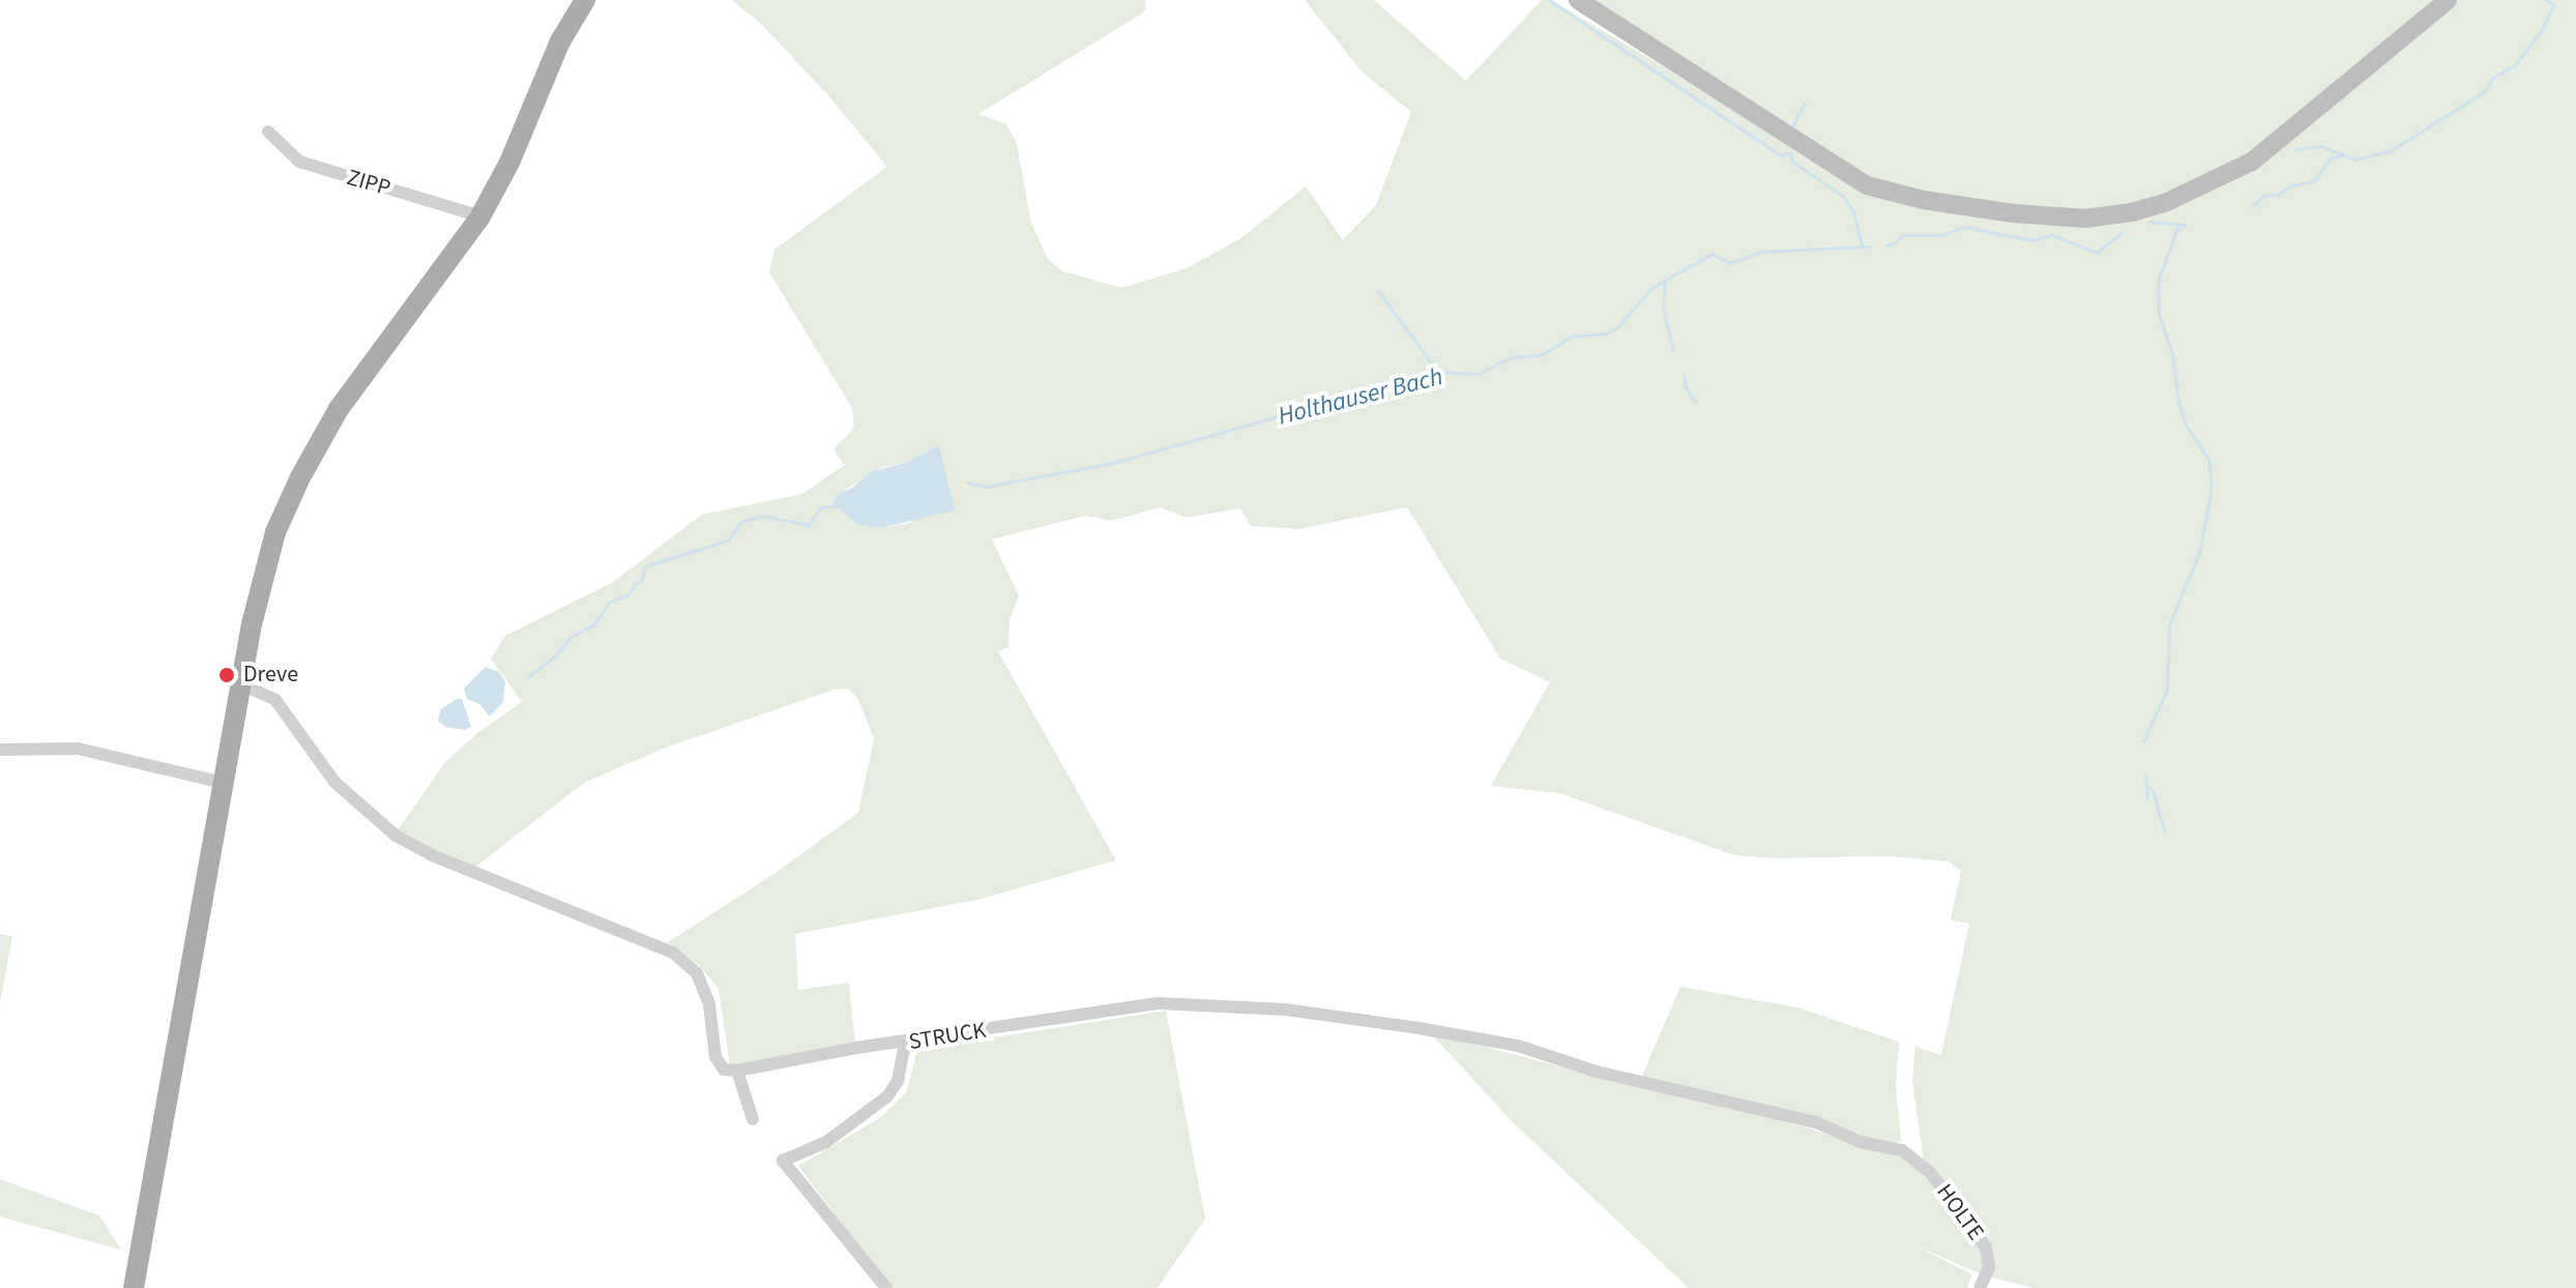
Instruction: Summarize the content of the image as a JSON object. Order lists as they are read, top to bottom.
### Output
{
  "streets": {
    "street": ["ZIPP", "STRUCK", "HOLTE"]
  },
  "crossings": [
    ["STRUCK", "HOLTE"]
  ],
  "water": ["Holthauser Bach"],
  "places": ["Dreve"]
}
